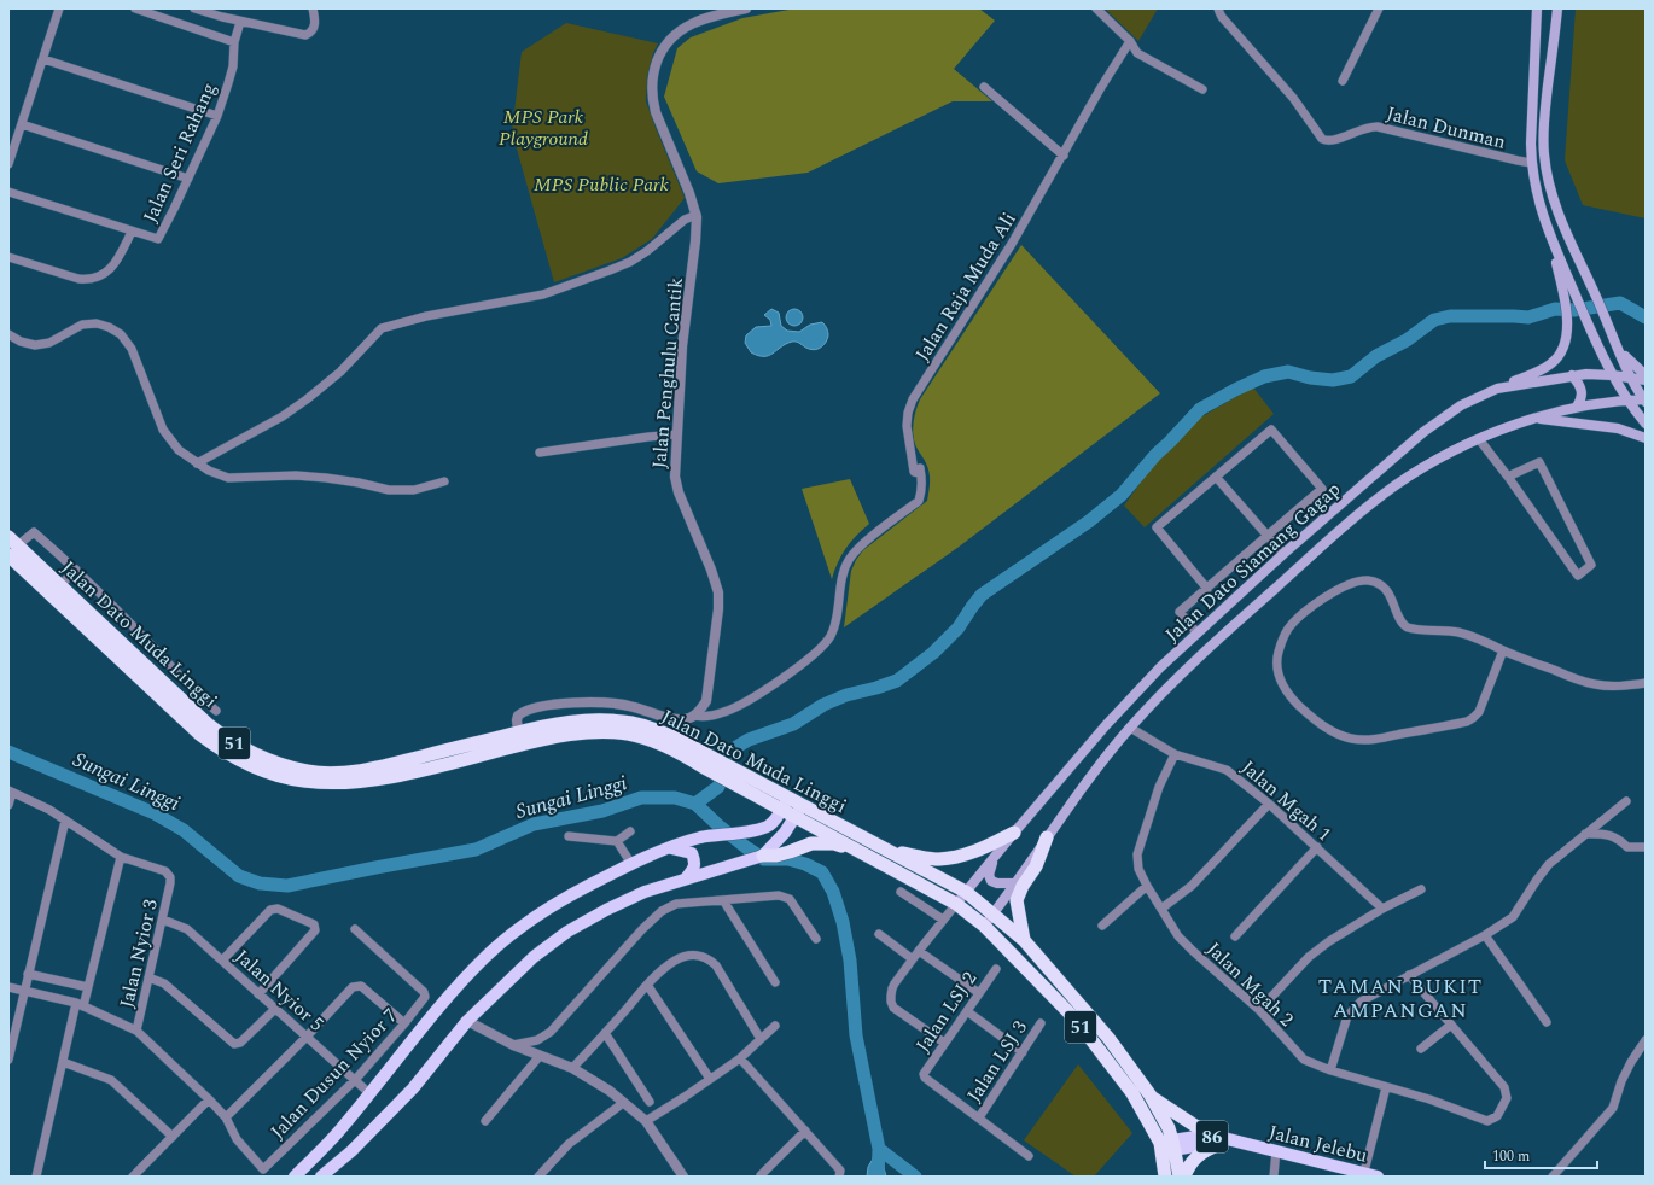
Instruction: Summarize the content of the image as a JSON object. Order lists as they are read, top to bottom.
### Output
{
  "streets": {
    "highway": ["Jalan Dato Muda Linggi", "51"],
    "main road": ["Jalan Dato Siamang Gagap", "86", "Jalan Jelebu"],
    "street": [
      "Jalan Dunman",
      "Jalan Seri Rahang",
      "Jalan Raja Muda Ali",
      "Jalan Penghulu Cantik",
      "Jalan Mgah 1",
      "Jalan Nyior 3",
      "Jalan Mgah 2",
      "Jalan Nyior 5",
      "Jalan LSJ 2",
      "Jalan LSJ 3",
      "Jalan Dusun Nyior 7"
    ]
  },
  "crossings": [
    ["Jalan Raja Muda Ali", "Jalan Penghulu Cantik"],
    ["Jalan Dato Siamang Gagap", "Jalan Dato Muda Linggi"],
    ["Jalan Dato Siamang Gagap", "Jalan Mgah 1"],
    ["Jalan Dato Muda Linggi", "Jalan Jelebu"],
    ["Jalan Mgah 1", "Jalan Mgah 2"],
    ["Jalan Nyior 3", "Jalan Nyior 5"],
    ["Jalan Nyior 5", "Jalan Dusun Nyior 7"],
    ["Jalan LSJ 2", "Jalan LSJ 3"]
  ],
  "districts": ["TAMAN BUKIT AMPANGAN"],
  "water": ["Sungai Linggi"],
  "parks": ["MPS Park Playground", "MPS Public Park"],
  "scale_bar": "100 m"
}
